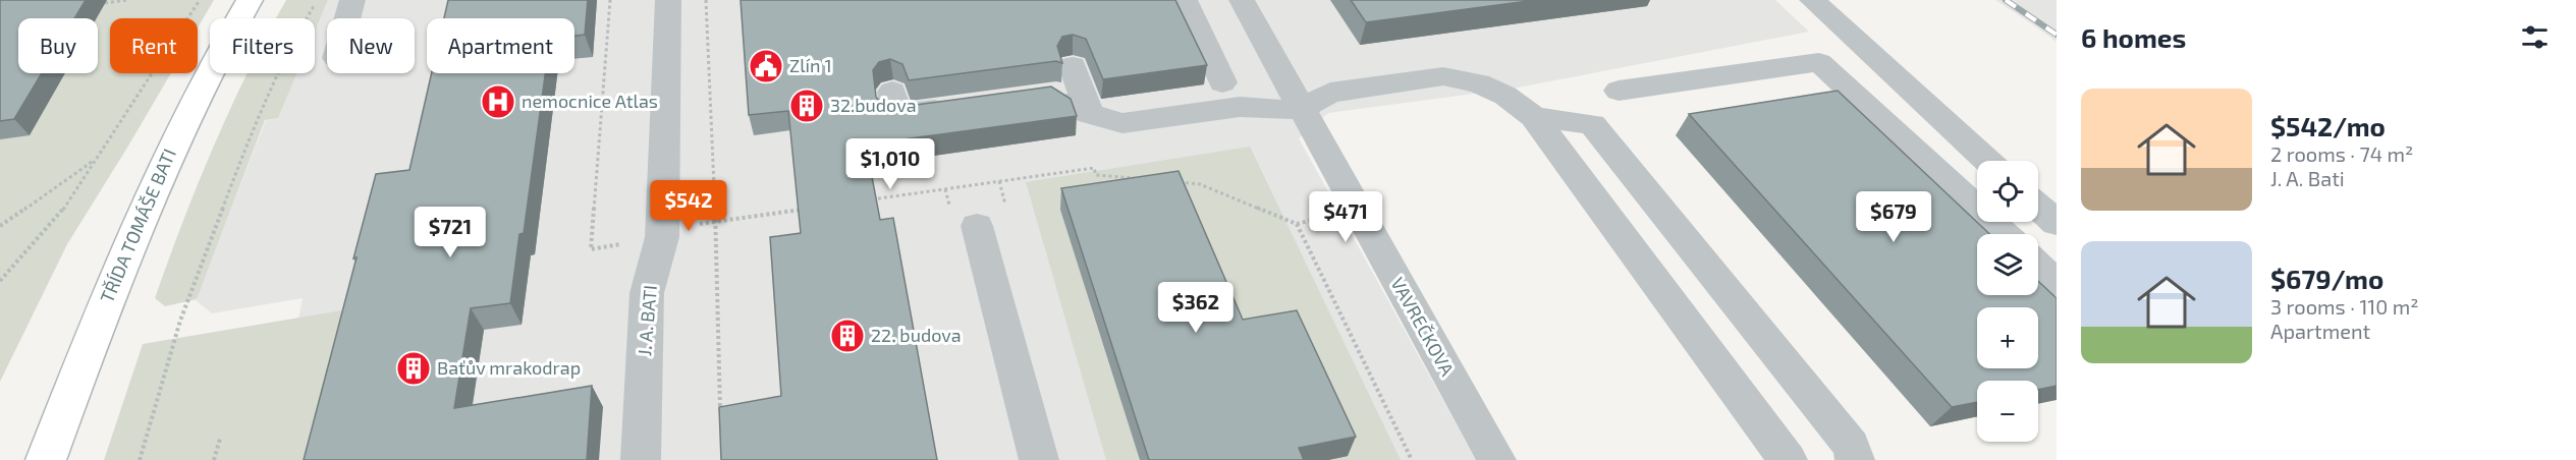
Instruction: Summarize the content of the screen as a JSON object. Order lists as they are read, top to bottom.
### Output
{
  "streets": {
    "main road": ["TŘÍDA TOMÁŠE BATI"],
    "street": ["J. A. BATI", "VAVREČKOVA"]
  },
  "places": {
    "public building": ["Zlín 1"],
    "hospital": ["nemocnice Atlas"],
    "building": ["32.budova", "22. budova", "Baťův mrakodrap"]
  },
  "page": {
    "heading": "6 homes",
    "chip": [
      "Buy",
      "Rent",
      "Filters",
      "New",
      "Apartment"
    ],
    "list": [
      {
        "name": "$542/mo",
        "note": "2 rooms · 74 m² · J. A. Bati"
      },
      {
        "name": "$679/mo",
        "note": "3 rooms · 110 m² · Apartment"
      }
    ],
    "price": [
      "$1,010",
      "$542",
      "$471",
      "$679",
      "$721",
      "$362"
    ],
    "map_buttons": ["+", "−"]
  }
}
